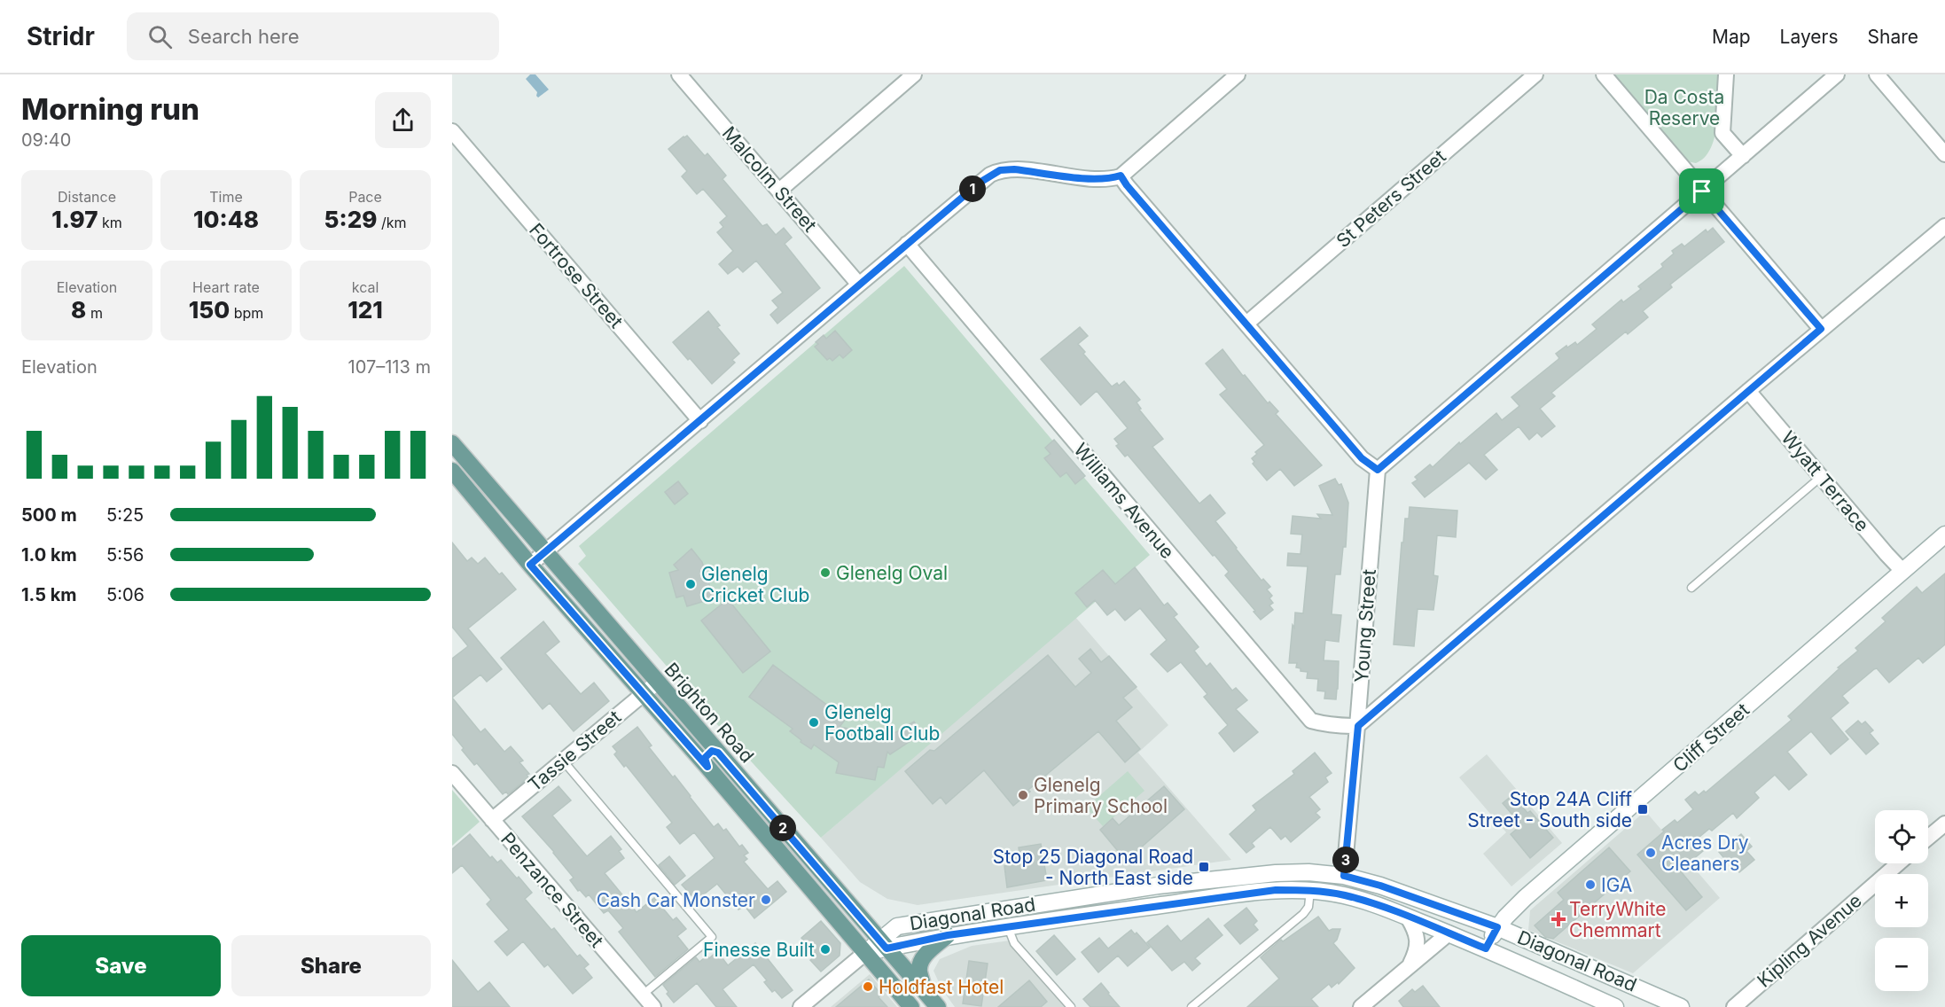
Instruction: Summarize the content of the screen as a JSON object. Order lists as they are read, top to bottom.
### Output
{
  "streets": {
    "main road": ["Brighton Road", "Cliff Street", "Diagonal Road"],
    "street": [
      "Malcolm Street",
      "St Peters Street",
      "Fortrose Street",
      "Wyatt Terrace",
      "Williams Avenue",
      "Young Street",
      "Tassie Street",
      "Penzance Street",
      "Kipling Avenue"
    ]
  },
  "crossings": [
    ["Wyatt Terrace", "Cliff Street"],
    ["Williams Avenue", "Young Street"],
    ["Young Street", "Diagonal Road"],
    ["Brighton Road", "Tassie Street"],
    ["Brighton Road", "Diagonal Road"],
    ["Cliff Street", "Diagonal Road"],
    ["Tassie Street", "Penzance Street"]
  ],
  "parks": ["Da Costa Reserve"],
  "places": {
    "other": [
      "Glenelg Oval",
      "Glenelg Cricket Club",
      "Glenelg Football Club",
      "Glenelg Primary School",
      "Acres Dry Cleaners",
      "IGA",
      "Cash Car Monster",
      "Finesse Built",
      "Holdfast Hotel"
    ],
    "transit": ["Stop 24A Cliff Street - South side", "Stop 25 Diagonal Road - North East side"],
    "health": ["TerryWhite Chemmart"]
  },
  "page": {
    "header": "Stridr",
    "search": "Search here",
    "nav": ["Map", "Layers", "Share"],
    "heading": ["Morning run", "09:40"],
    "stats": [
      ["Distance", "1.97 km"],
      ["Time", "10:48"],
      ["Pace", "5:29 /km"],
      ["Elevation", "8 m"],
      ["Heart rate", "150 bpm"],
      ["kcal", "121"]
    ],
    "pins": ["1", "2", "3"],
    "chart": ["Elevation", "107–113 m"],
    "list": [
      {
        "name": "500 m",
        "note": "5:25"
      },
      {
        "name": "1.0 km",
        "note": "5:56"
      },
      {
        "name": "1.5 km",
        "note": "5:06"
      }
    ],
    "map_buttons": ["+", "−"],
    "buttons": ["Save", "Share"]
  }
}
